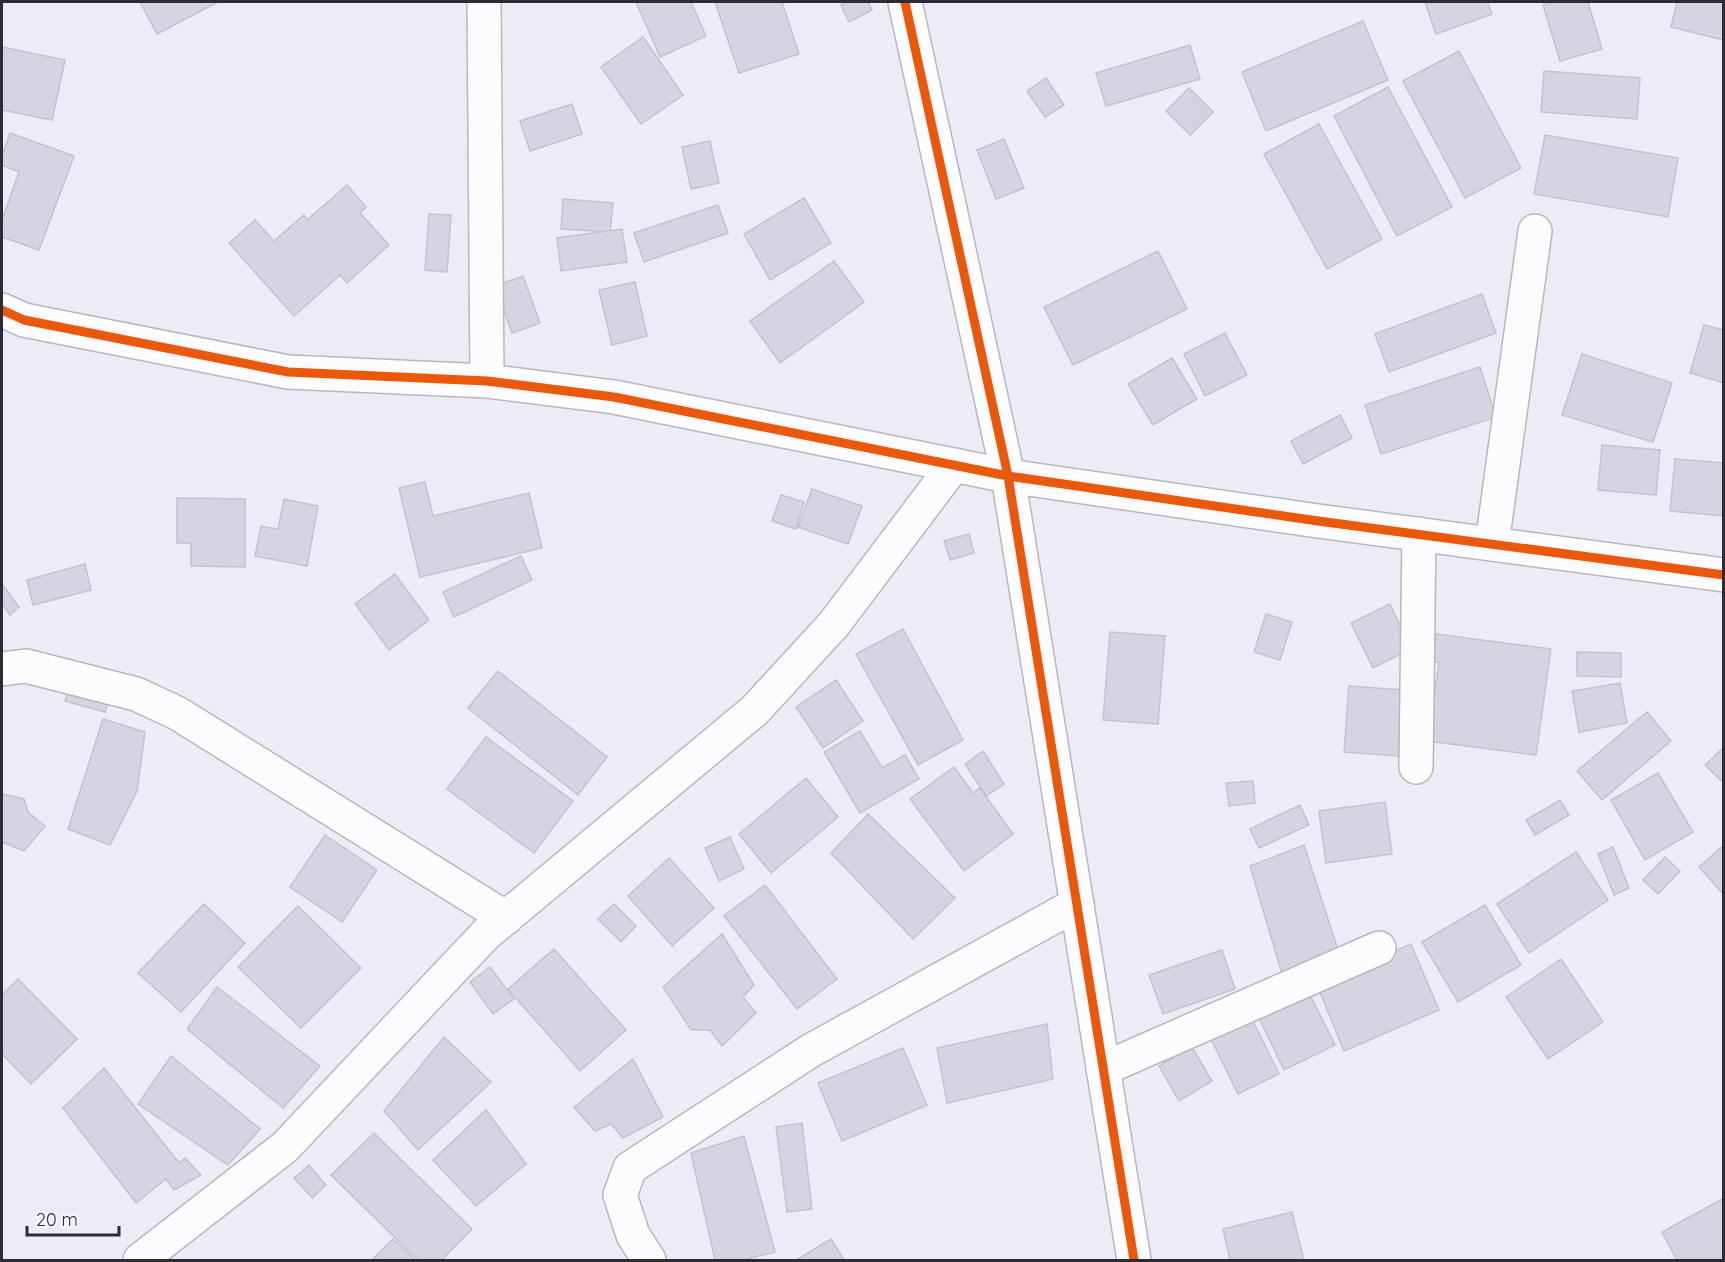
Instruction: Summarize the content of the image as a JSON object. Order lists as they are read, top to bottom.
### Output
{
  "scale_bar": "20 m"
}
